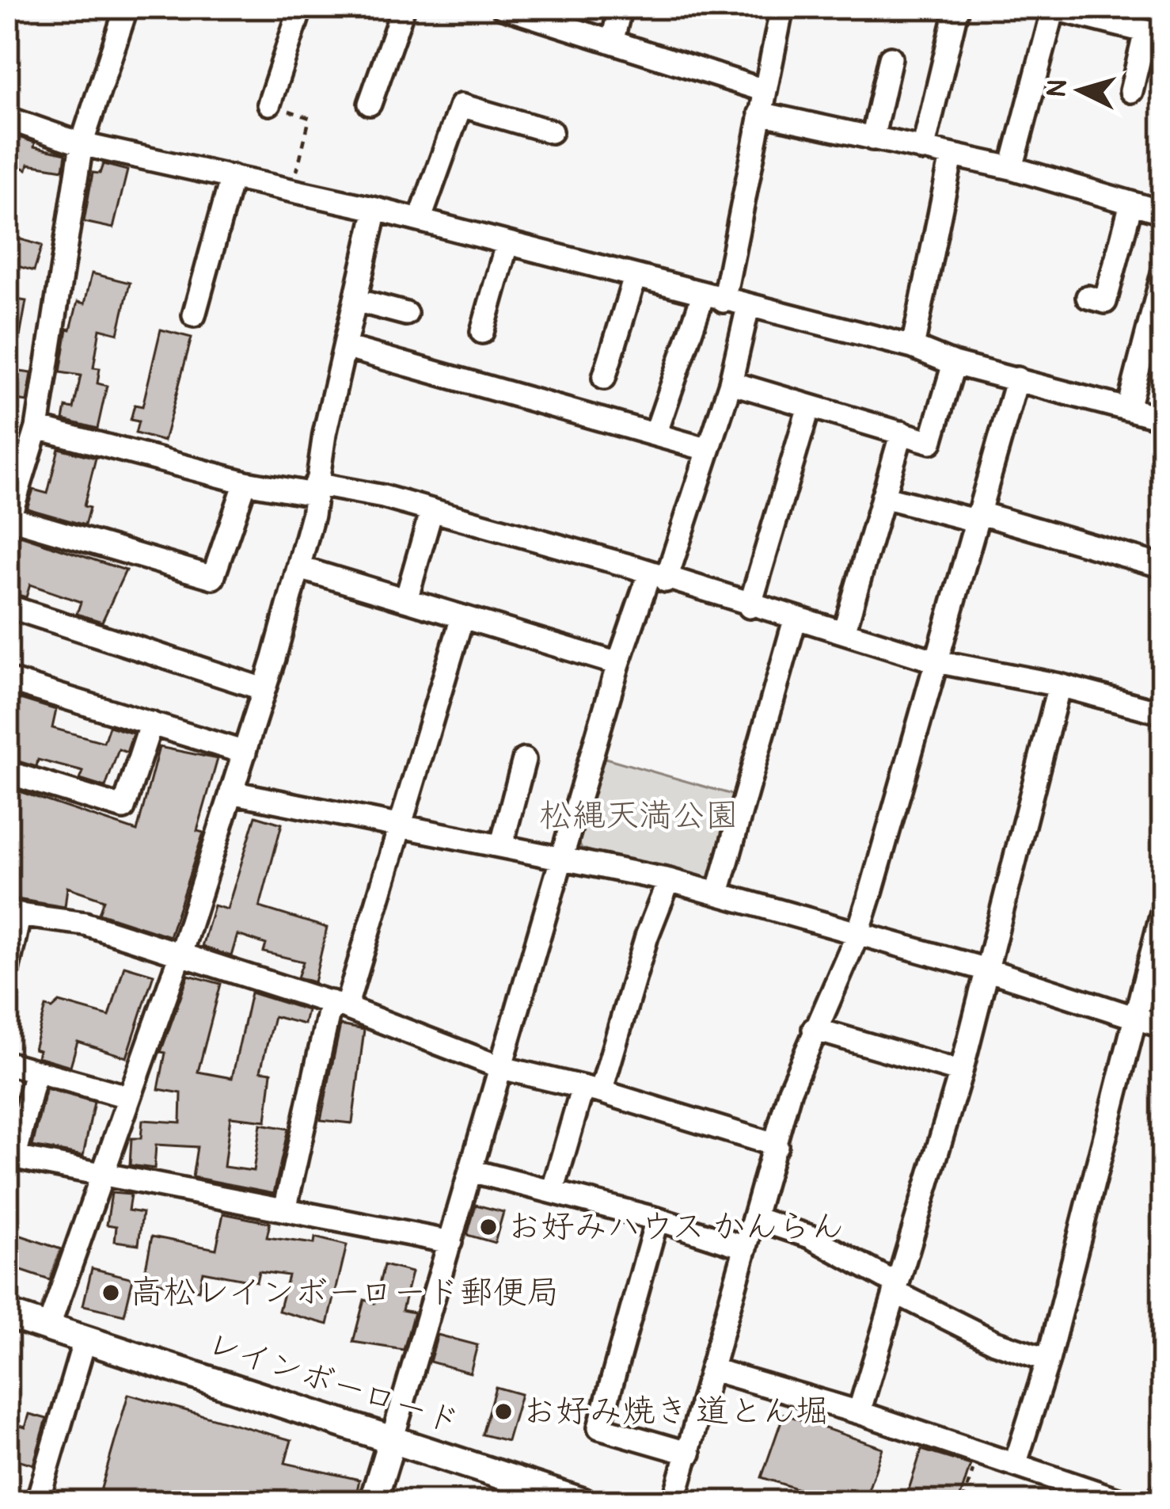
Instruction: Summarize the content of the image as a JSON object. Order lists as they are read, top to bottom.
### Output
{
  "streets": {
    "street": ["レインボーロード"]
  },
  "parks": ["松縄天満公園"],
  "places": ["お好みハウス かんらん", "高松レインボーロード郵便局", "お好み焼き 道とん堀"],
  "north": "left"
}
